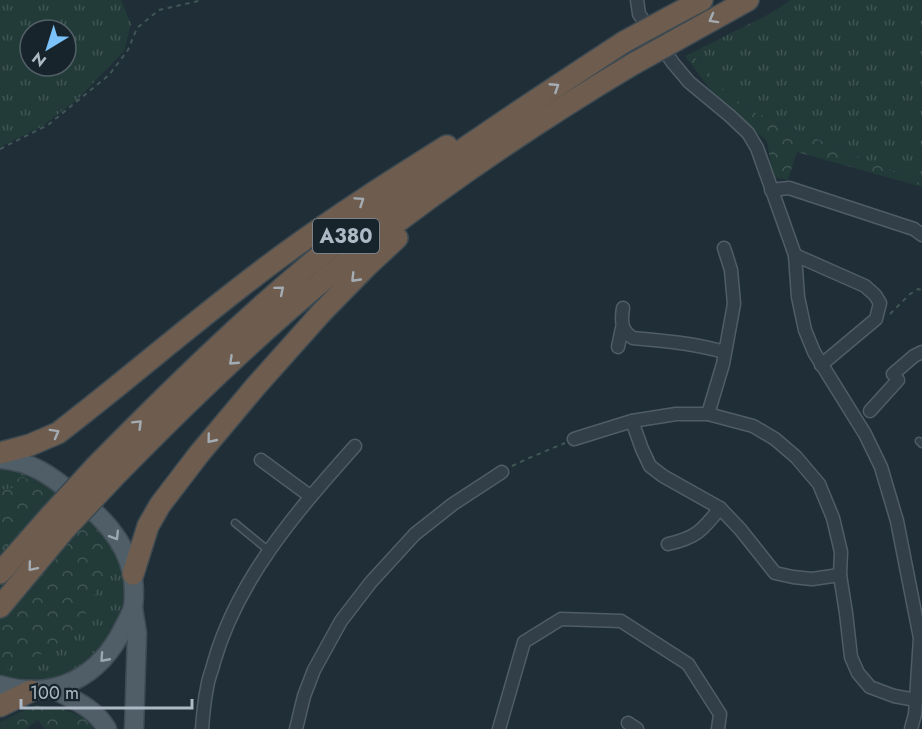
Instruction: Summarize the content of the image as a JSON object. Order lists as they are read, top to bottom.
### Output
{
  "streets": {
    "highway": ["A380"]
  },
  "scale_bar": "100 m",
  "north": "bottom left"
}
